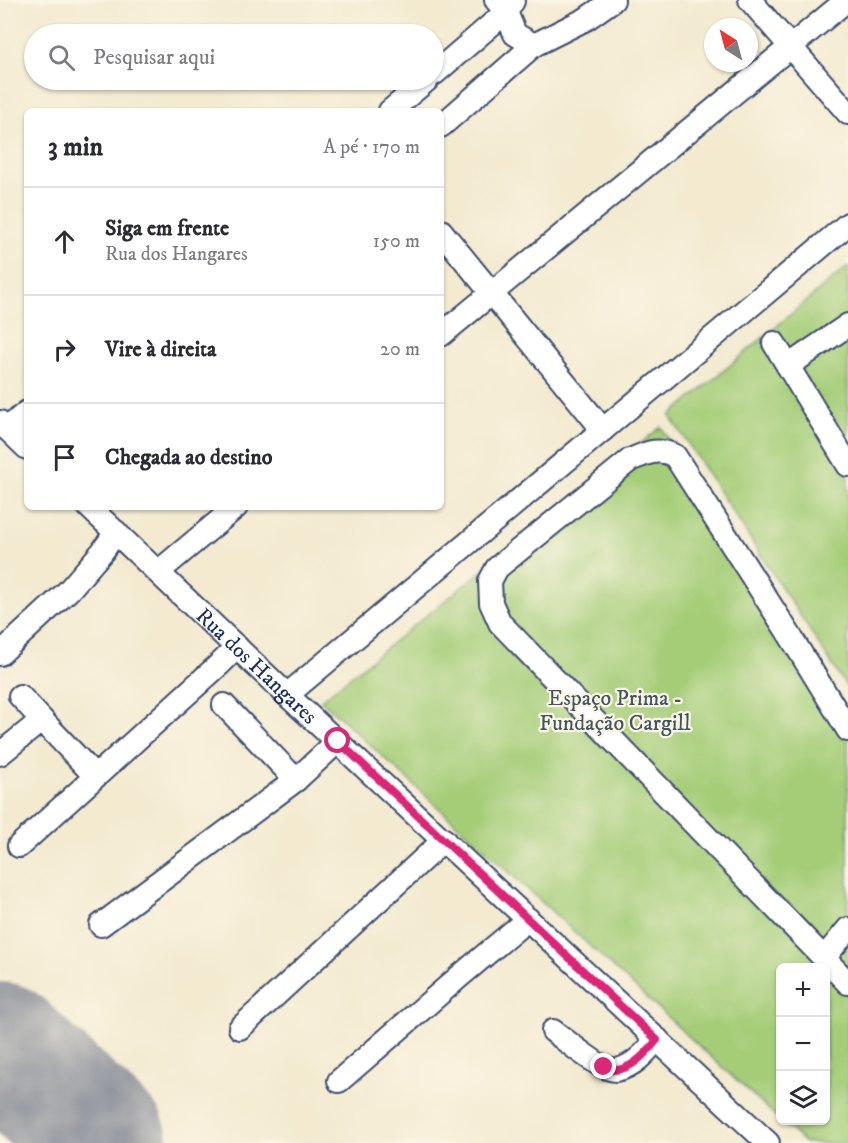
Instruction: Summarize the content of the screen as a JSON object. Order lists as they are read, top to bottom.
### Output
{
  "streets": {
    "street": ["Rua dos Hangares"]
  },
  "parks": ["Espaço Prima - Fundação Cargill"],
  "north": "top left",
  "page": {
    "search": "Pesquisar aqui",
    "heading": ["3 min", "A pé · 170 m"],
    "list": [
      ["Siga em frente", "Rua dos Hangares", "150 m"],
      ["Vire à direita", "20 m"],
      "Chegada ao destino"
    ],
    "map_buttons": ["+", "−"]
  }
}
